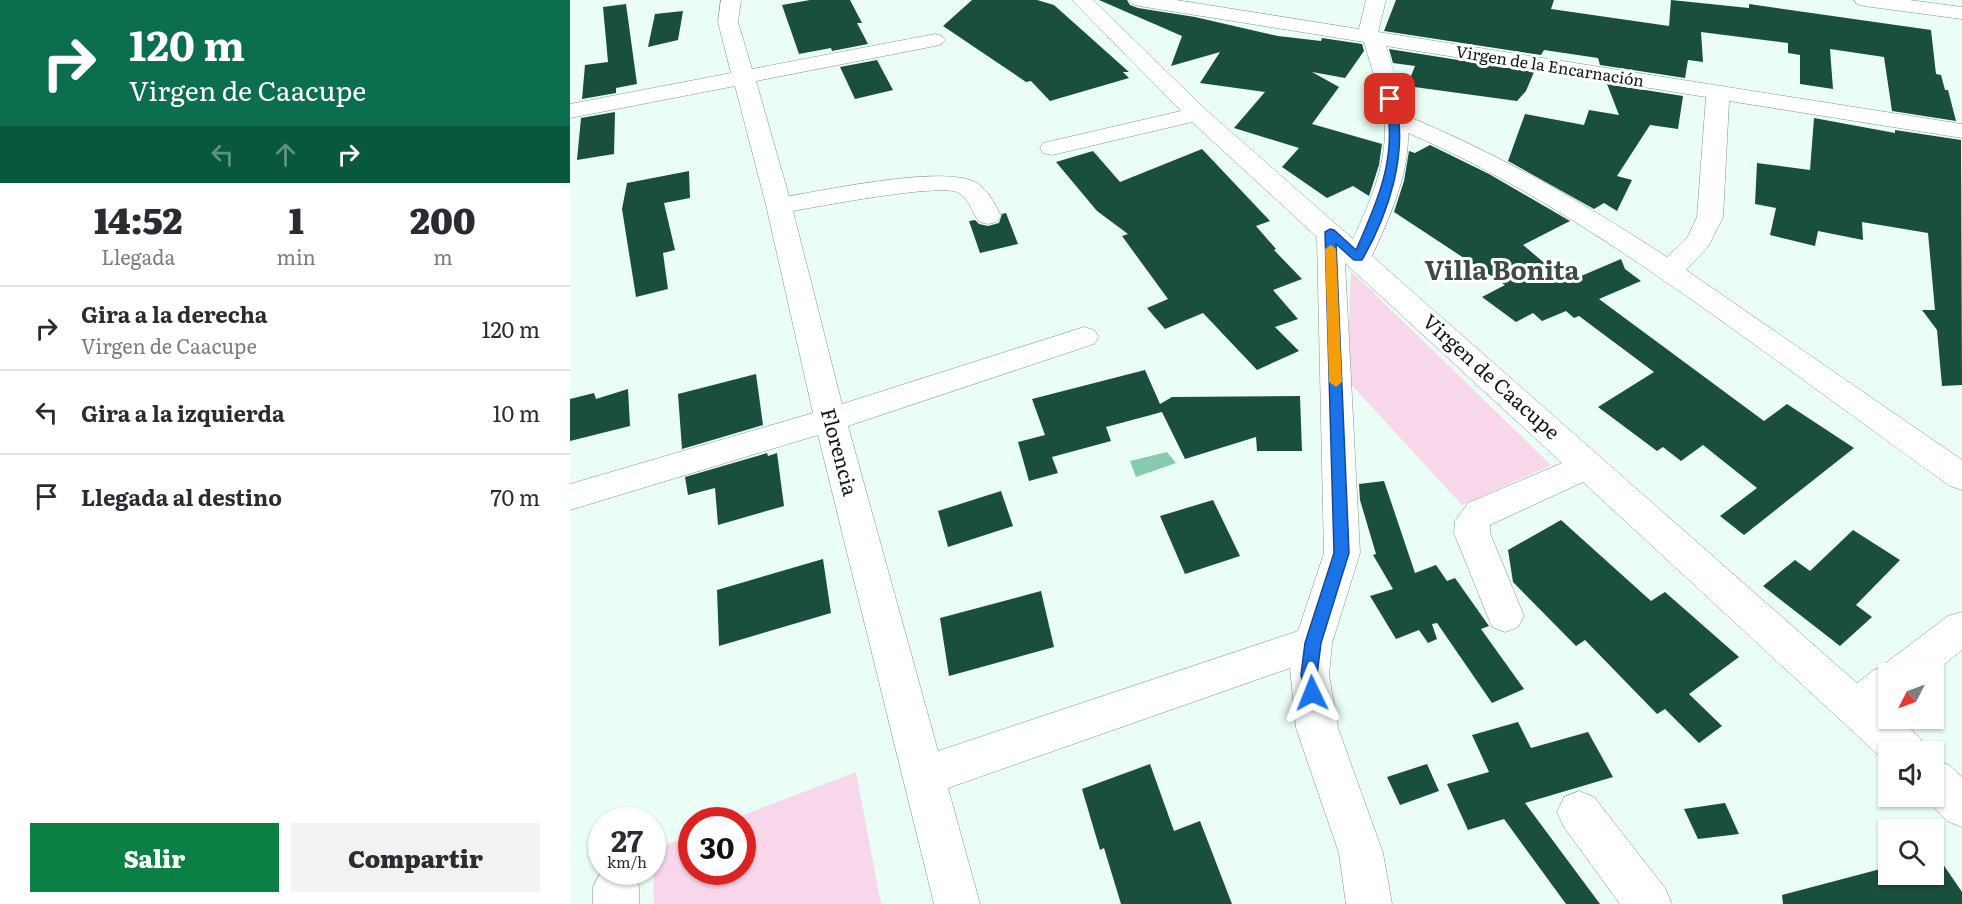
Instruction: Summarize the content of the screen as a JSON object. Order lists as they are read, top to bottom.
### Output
{
  "streets": {
    "street": ["Virgen de la Encarnación", "Virgen de Caacupe", "Florencia"]
  },
  "districts": ["Villa Bonita"],
  "north": "bottom left",
  "page": {
    "turn": ["120 m", "Virgen de Caacupe"],
    "eta": [
      "14:52",
      "Llegada",
      "1",
      "min",
      "200",
      "m"
    ],
    "list": [
      {
        "name": "Gira a la derecha",
        "note": "Virgen de Caacupe",
        "value": "120 m"
      },
      {
        "name": "Gira a la izquierda",
        "value": "10 m"
      },
      {
        "name": "Llegada al destino",
        "value": "70 m"
      }
    ],
    "speed": "27 km/h",
    "limit": "30",
    "buttons": ["Salir", "Compartir"]
  }
}
